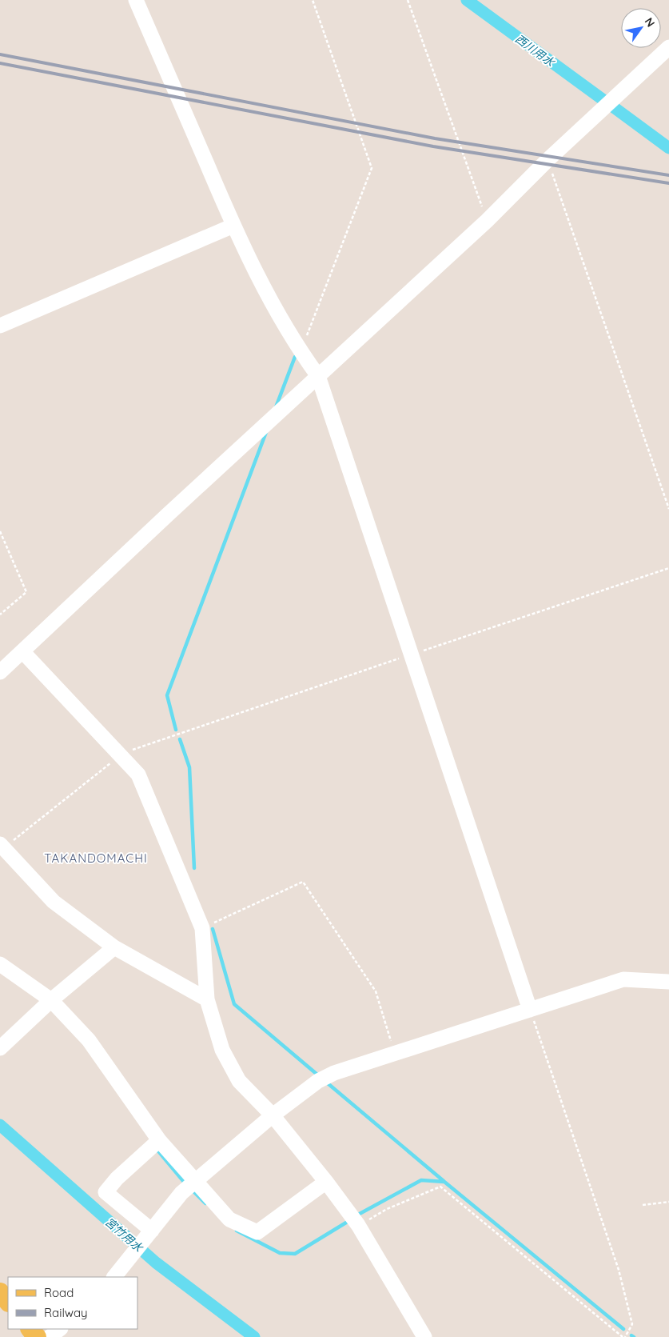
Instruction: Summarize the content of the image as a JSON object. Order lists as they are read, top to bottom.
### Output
{
  "districts": ["TAKANDOMACHI"],
  "water": ["西川用水", "宮竹用水"],
  "legend": ["Road", "Railway"],
  "north": "top right"
}
